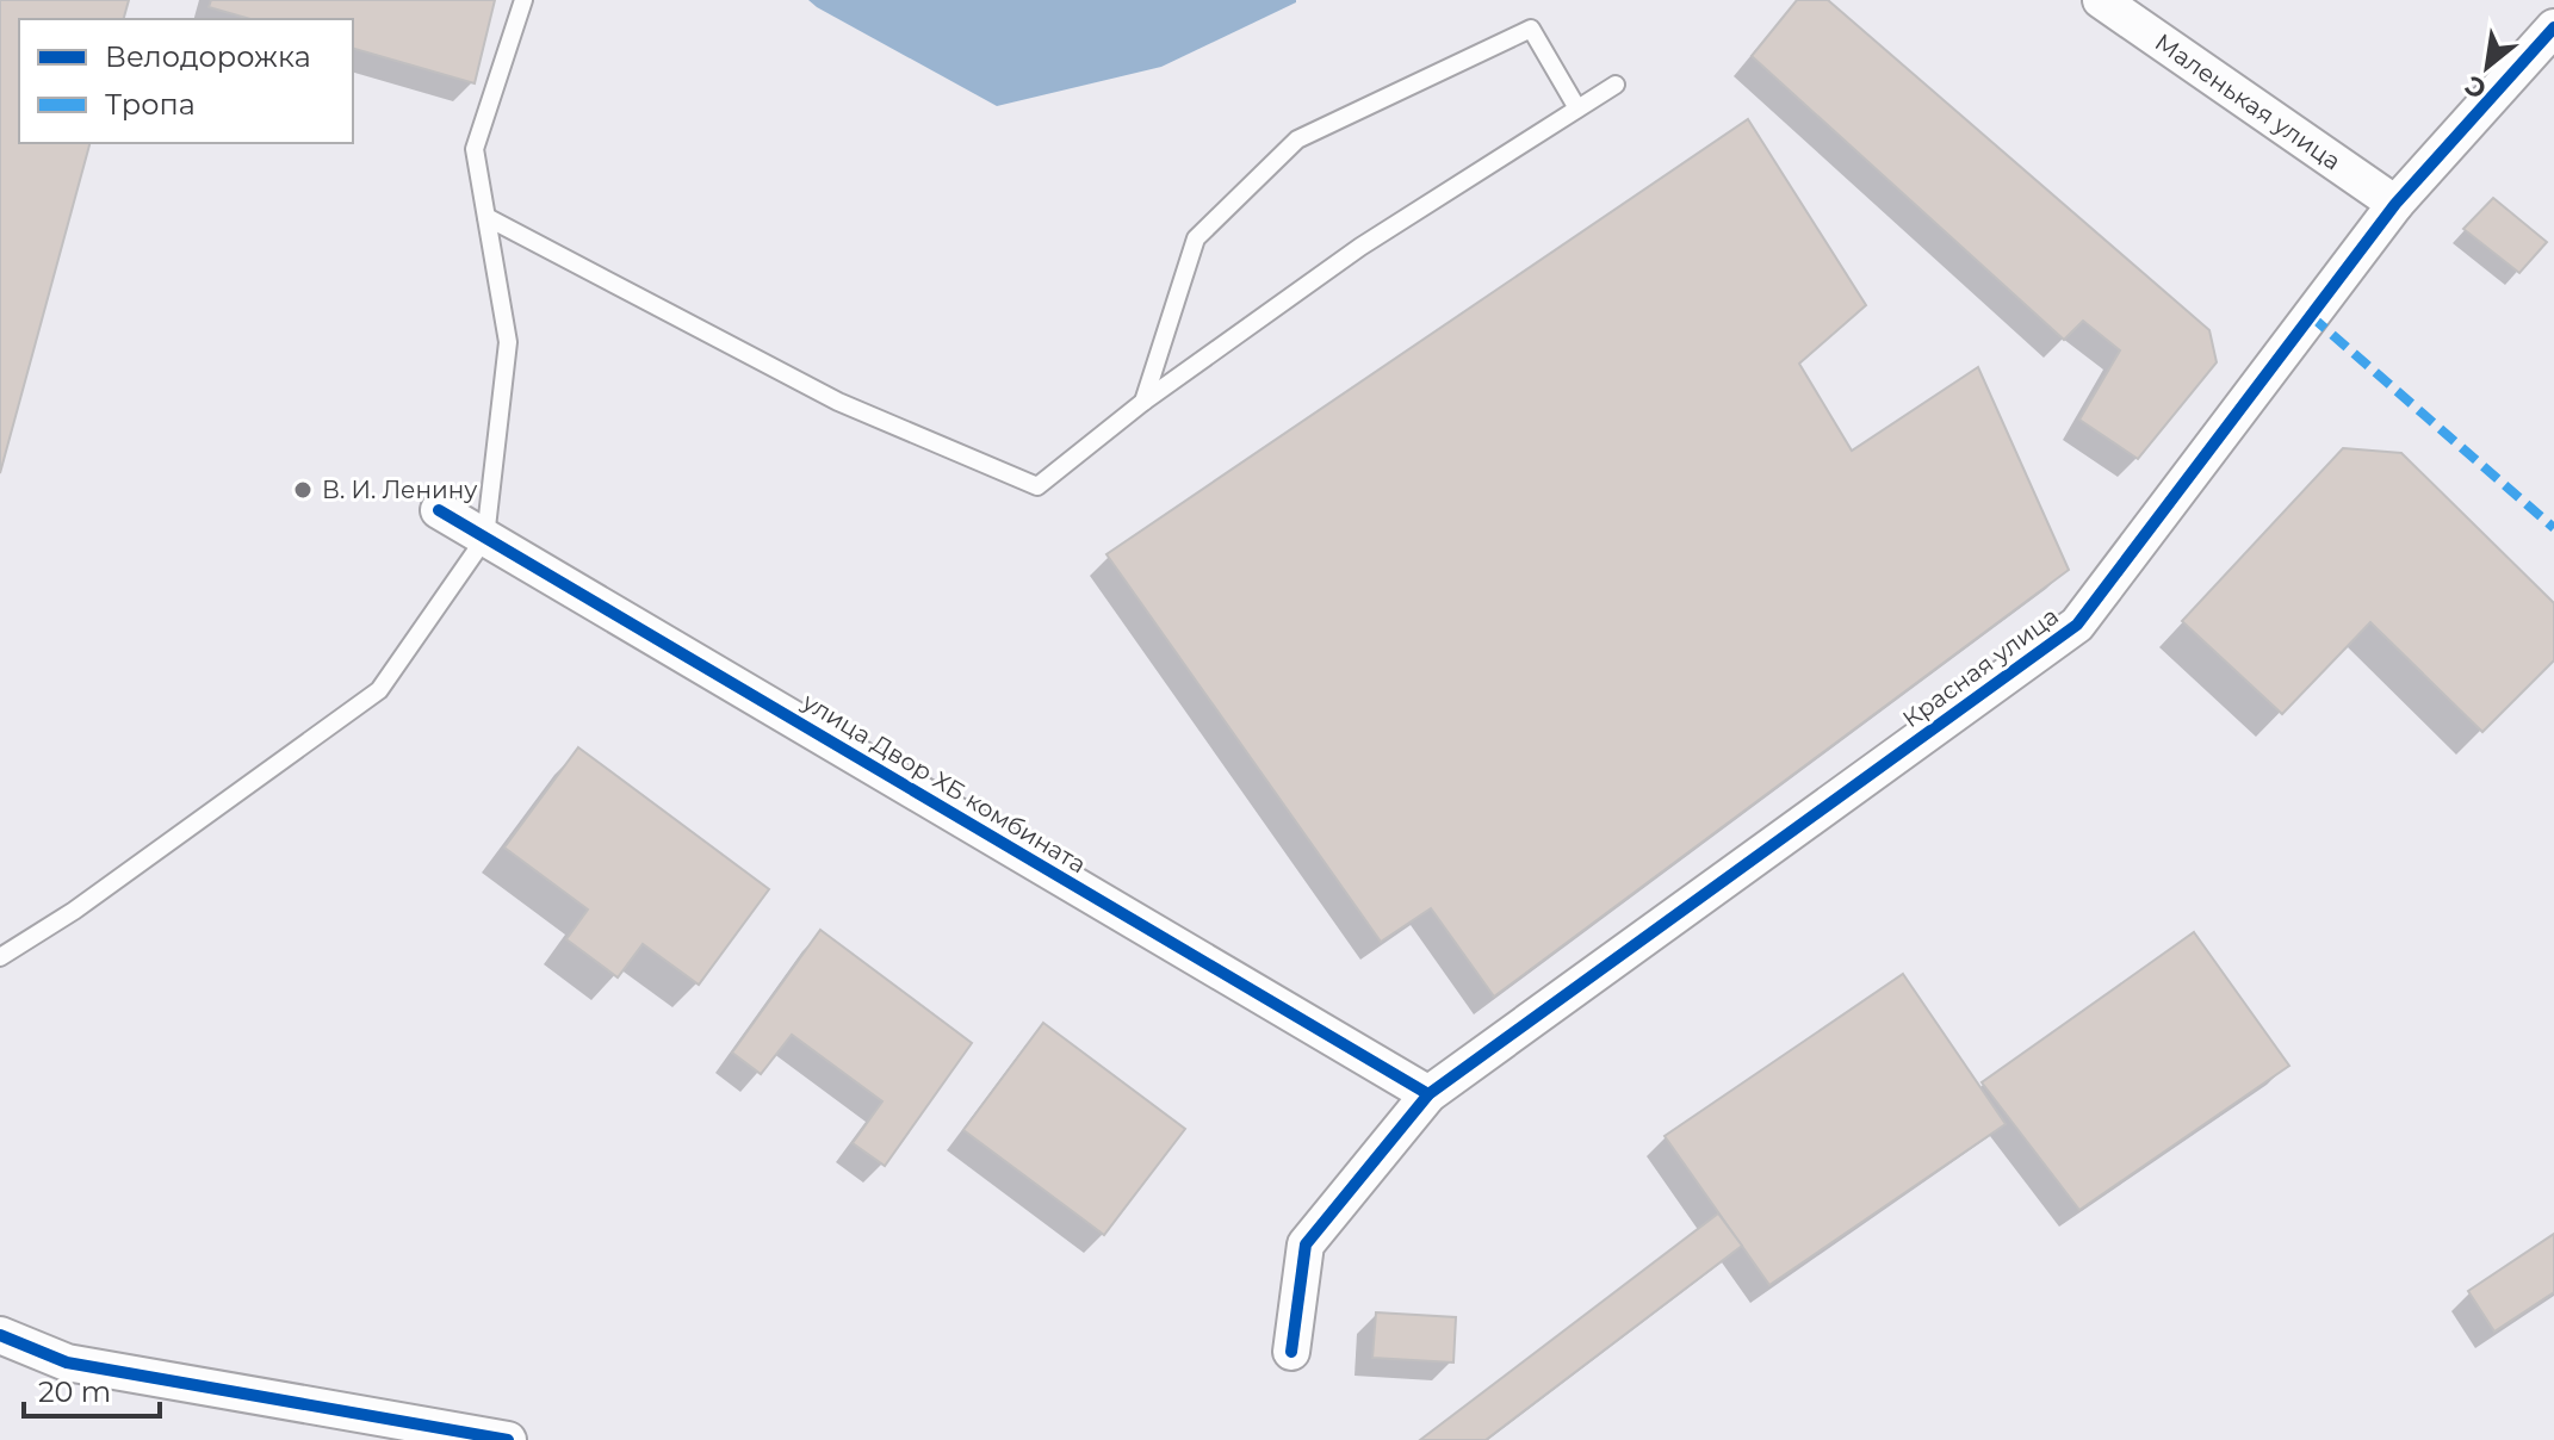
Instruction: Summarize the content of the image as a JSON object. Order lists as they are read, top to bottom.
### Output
{
  "streets": {
    "street": ["Маленькая улица", "Красная улица", "улица Двор ХБ комбината"]
  },
  "crossings": [
    ["Маленькая улица", "Красная улица"],
    ["Красная улица", "улица Двор ХБ комбината"]
  ],
  "places": ["В. И. Ленину"],
  "legend": ["Велодорожка", "Тропа"],
  "scale_bar": "20 m",
  "north": "bottom left"
}
